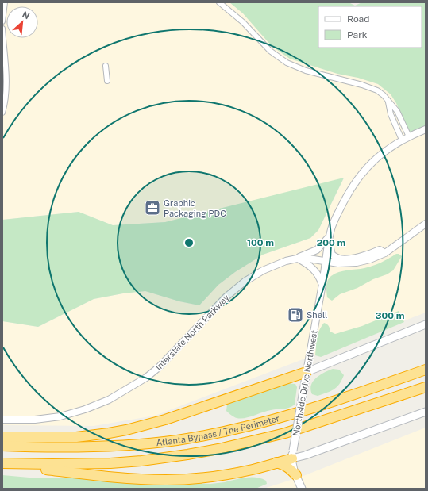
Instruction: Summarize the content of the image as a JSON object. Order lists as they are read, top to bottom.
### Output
{
  "streets": {
    "highway": ["Atlanta Bypass / The Perimeter"],
    "main road": ["Northside Drive Northwest"],
    "street": ["Interstate North Parkway"]
  },
  "crossings": [
    ["Interstate North Parkway", "Northside Drive Northwest"]
  ],
  "places": {
    "office": ["Graphic Packaging PDC"],
    "fuel station": ["Shell"]
  },
  "legend": ["Road", "Park"],
  "north": "top right",
  "rings": ["100 m", "200 m", "300 m"]
}
